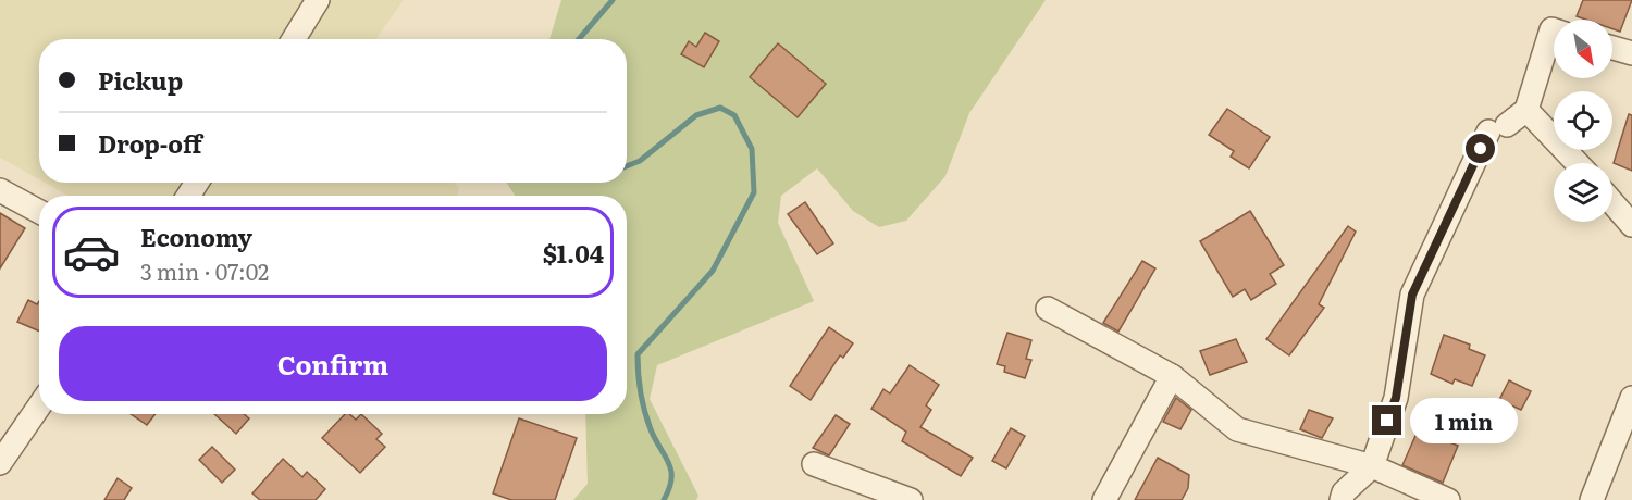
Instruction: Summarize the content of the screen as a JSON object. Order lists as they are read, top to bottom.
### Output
{
  "north": "bottom right",
  "page": {
    "banner": ["Pickup", "Drop-off"],
    "list": [
      {
        "name": "Economy",
        "note": "3 min · 07:02",
        "value": "$1.04"
      }
    ],
    "buttons": "Confirm",
    "bubble": "1 min"
  }
}
